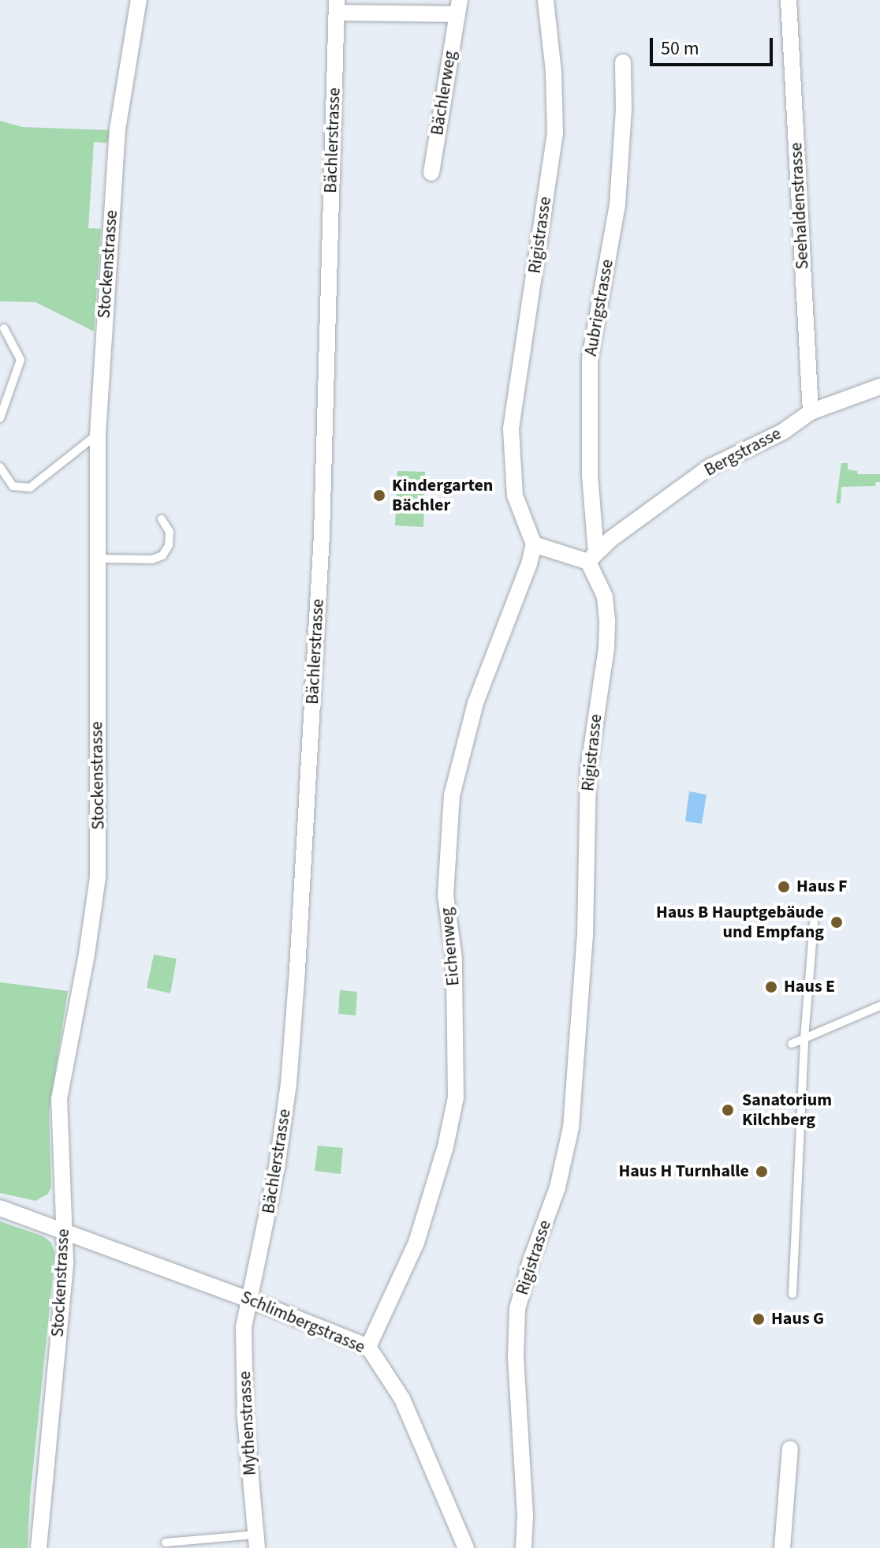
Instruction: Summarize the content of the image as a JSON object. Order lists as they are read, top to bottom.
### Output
{
  "streets": {
    "street": [
      "Bächlerweg",
      "Bächlerstrasse",
      "Seehaldenstrasse",
      "Rigistrasse",
      "Stockenstrasse",
      "Aubrigstrasse",
      "Bergstrasse",
      "Eichenweg",
      "Schlimbergstrasse",
      "Mythenstrasse"
    ]
  },
  "crossings": [
    ["Bächlerweg", "Bächlerstrasse"],
    ["Bächlerstrasse", "Schlimbergstrasse"],
    ["Bächlerstrasse", "Mythenstrasse"],
    ["Seehaldenstrasse", "Bergstrasse"],
    ["Rigistrasse", "Aubrigstrasse"],
    ["Rigistrasse", "Bergstrasse"],
    ["Rigistrasse", "Eichenweg"],
    ["Stockenstrasse", "Schlimbergstrasse"],
    ["Aubrigstrasse", "Bergstrasse"],
    ["Eichenweg", "Schlimbergstrasse"],
    ["Schlimbergstrasse", "Mythenstrasse"]
  ],
  "places": [
    "Kindergarten Bächler",
    "Haus F",
    "Haus B Hauptgebäude und Empfang",
    "Haus E",
    "Sanatorium Kilchberg",
    "Haus H Turnhalle",
    "Haus G"
  ],
  "scale_bar": "50 m"
}
